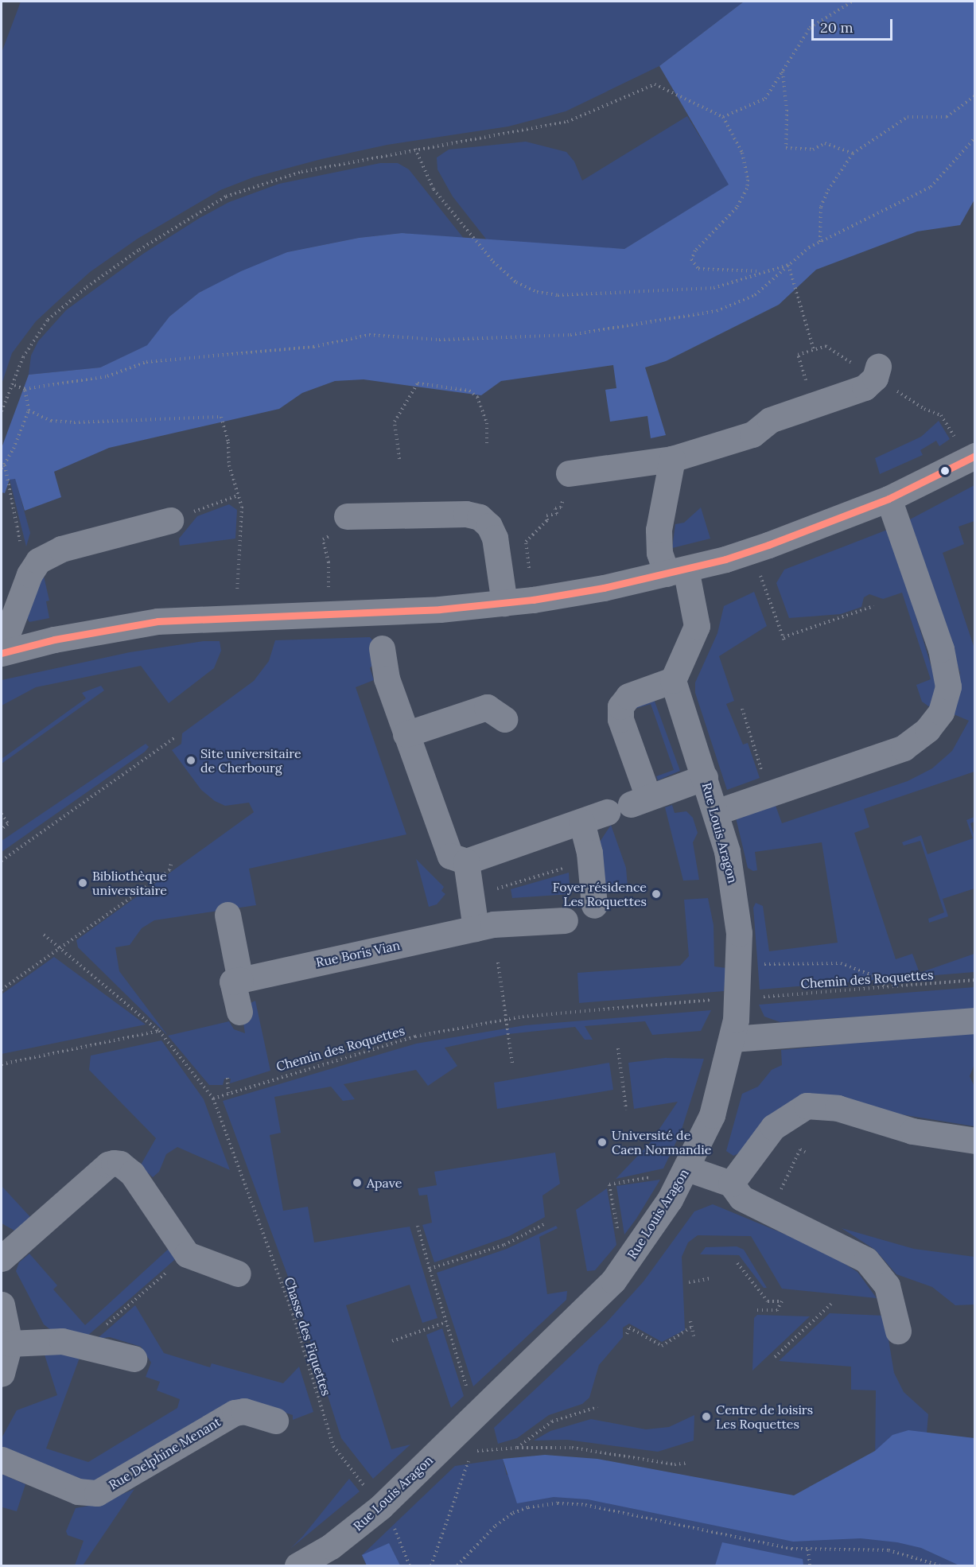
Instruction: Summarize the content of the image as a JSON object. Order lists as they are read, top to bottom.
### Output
{
  "streets": {
    "street": ["Rue Louis Aragon", "Rue Boris Vian", "Rue Delphine Menant"],
    "path": ["Chemin des Roquettes", "Chasse des Fiquettes"]
  },
  "crossings": [
    ["Rue Louis Aragon", "Chasse des Fiquettes"],
    ["Chemin des Roquettes", "Chasse des Fiquettes"]
  ],
  "places": [
    "Site universitaire de Cherbourg",
    "Bibliothèque universitaire",
    "Foyer résidence Les Roquettes",
    "Université de Caen Normandie",
    "Apave",
    "Centre de loisirs Les Roquettes"
  ],
  "scale_bar": "20 m"
}
